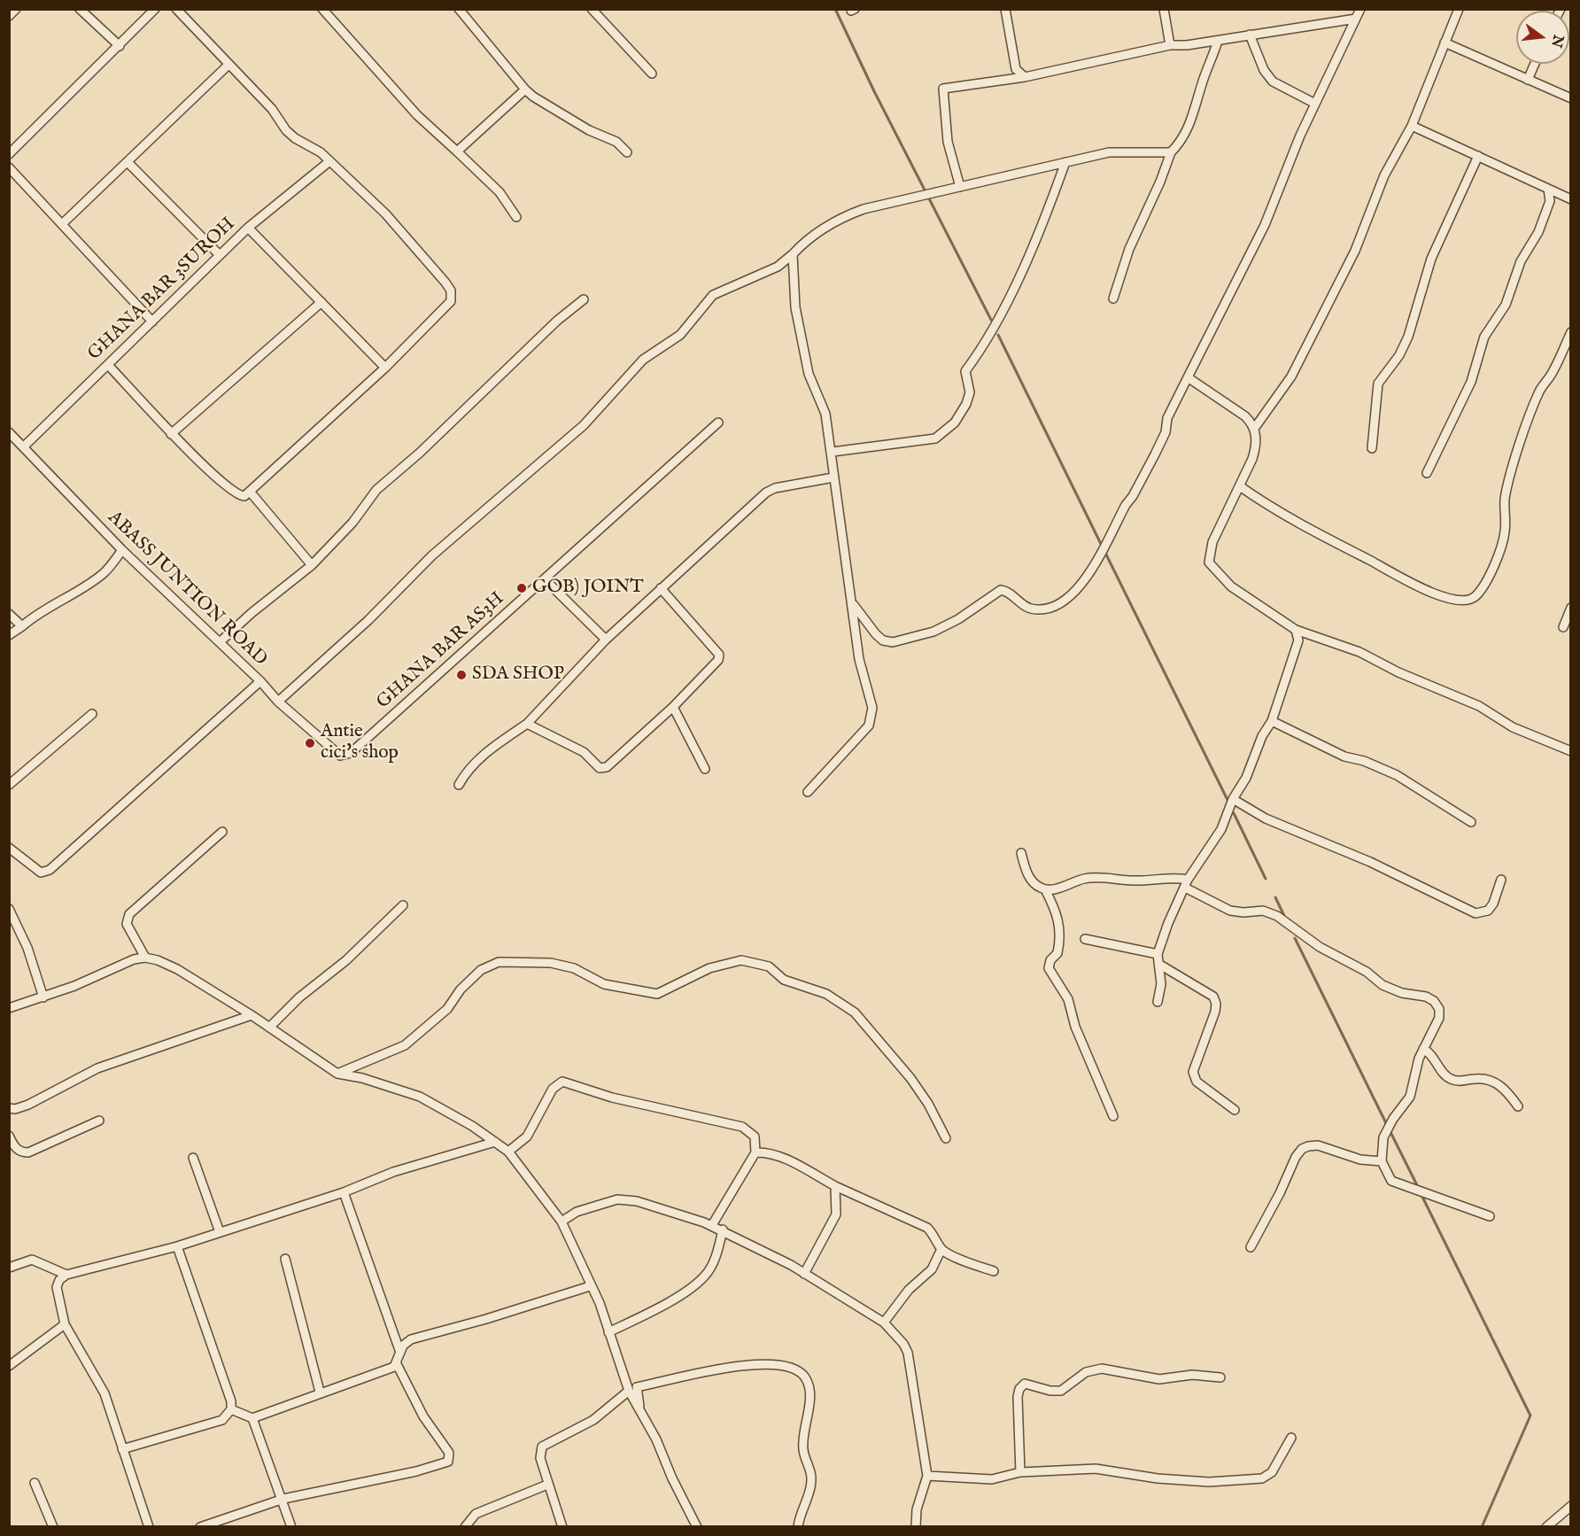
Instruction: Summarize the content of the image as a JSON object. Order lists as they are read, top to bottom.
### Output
{
  "streets": {
    "street": ["GHANA BAR 3SUROH", "ABASS JUNTION ROAD", "GHANA BAR AS3H"]
  },
  "crossings": [
    ["GHANA BAR 3SUROH", "ABASS JUNTION ROAD"],
    ["ABASS JUNTION ROAD", "GHANA BAR AS3H"]
  ],
  "places": ["GOB) JOINT", "SDA SHOP", "Antie cici's shop"],
  "north": "right"
}
